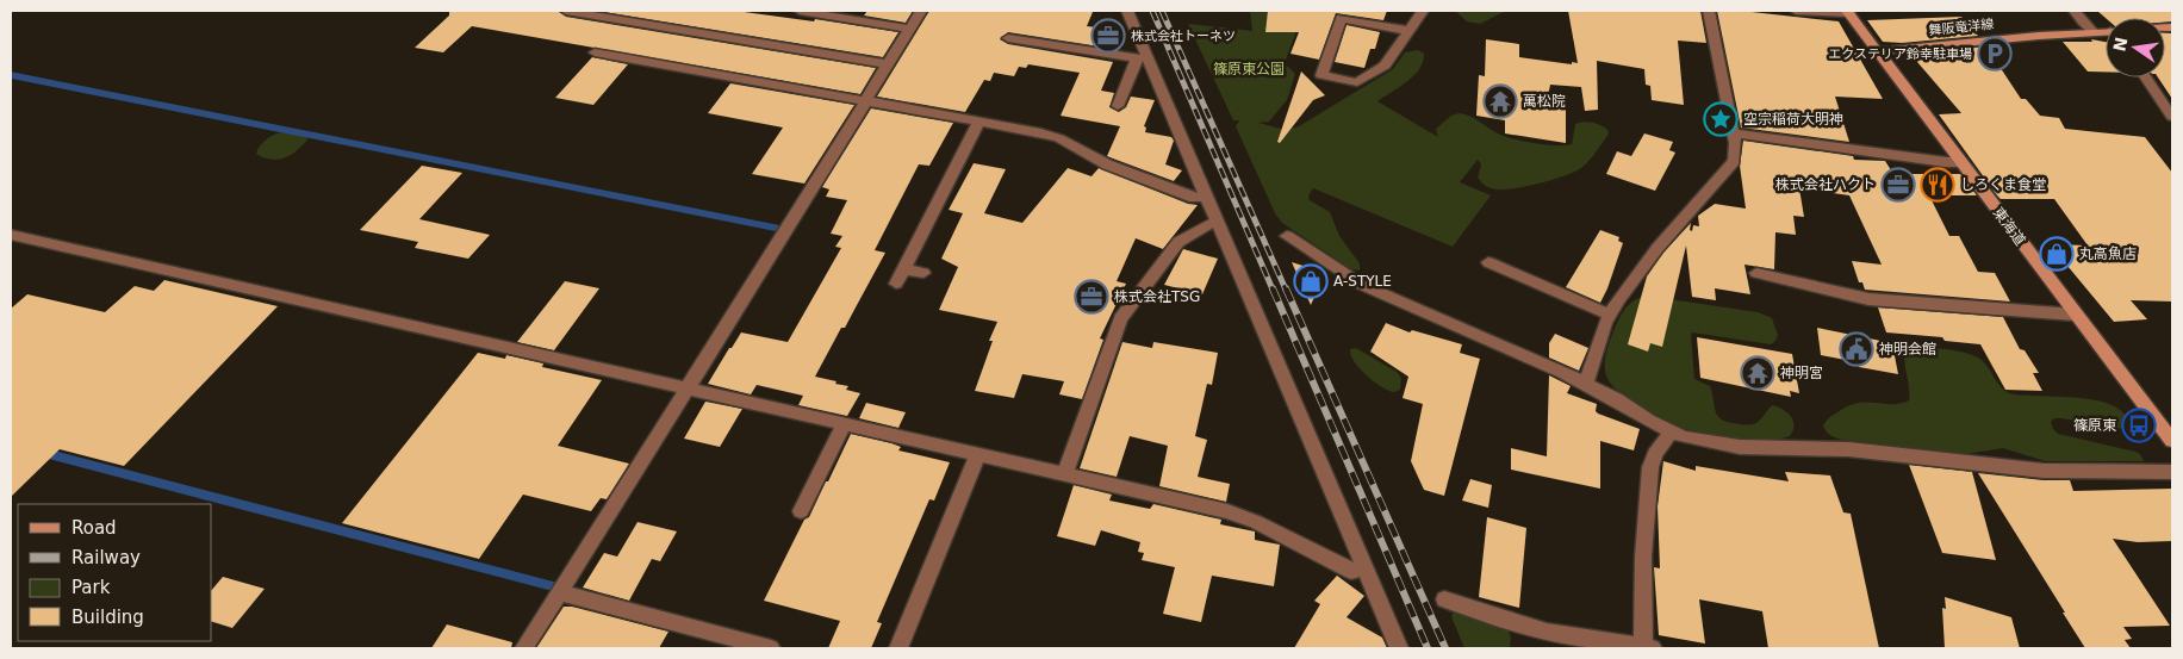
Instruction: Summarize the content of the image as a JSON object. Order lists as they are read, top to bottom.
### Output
{
  "streets": {
    "main road": ["舞阪竜洋線", "東海道"]
  },
  "crossings": [
    ["舞阪竜洋線", "東海道"]
  ],
  "parks": ["篠原東公園"],
  "places": {
    "office": ["株式会社トーネツ", "株式会社ハクト", "株式会社TSG"],
    "parking": ["エクステリア鈴幸駐車場"],
    "temple": ["萬松院", "神明宮"],
    "place": ["空宗稲荷大明神"],
    "restaurant": ["しろくま食堂"],
    "shop": ["丸高魚店", "A-STYLE"],
    "public building": ["神明会館"],
    "bus stop": ["篠原東"]
  },
  "legend": [
    "Road",
    "Railway",
    "Park",
    "Building"
  ],
  "north": "left"
}
